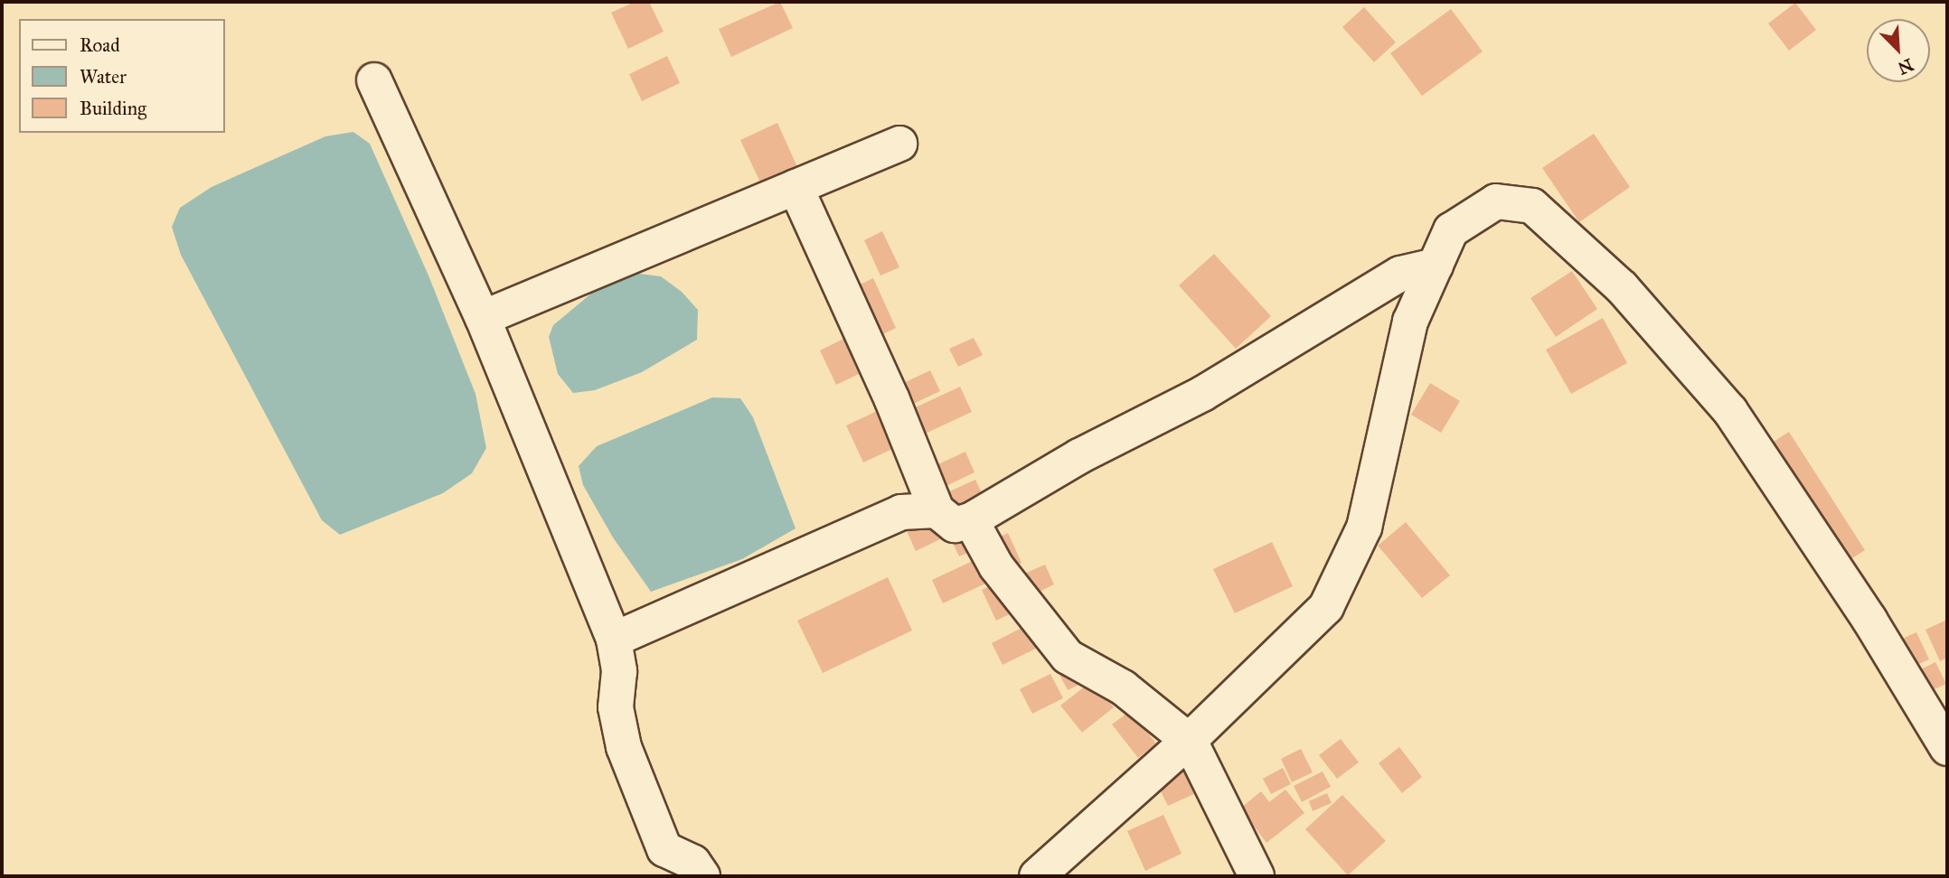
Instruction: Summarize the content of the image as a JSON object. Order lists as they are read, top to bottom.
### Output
{
  "legend": ["Road", "Water", "Building"],
  "north": "bottom right"
}
